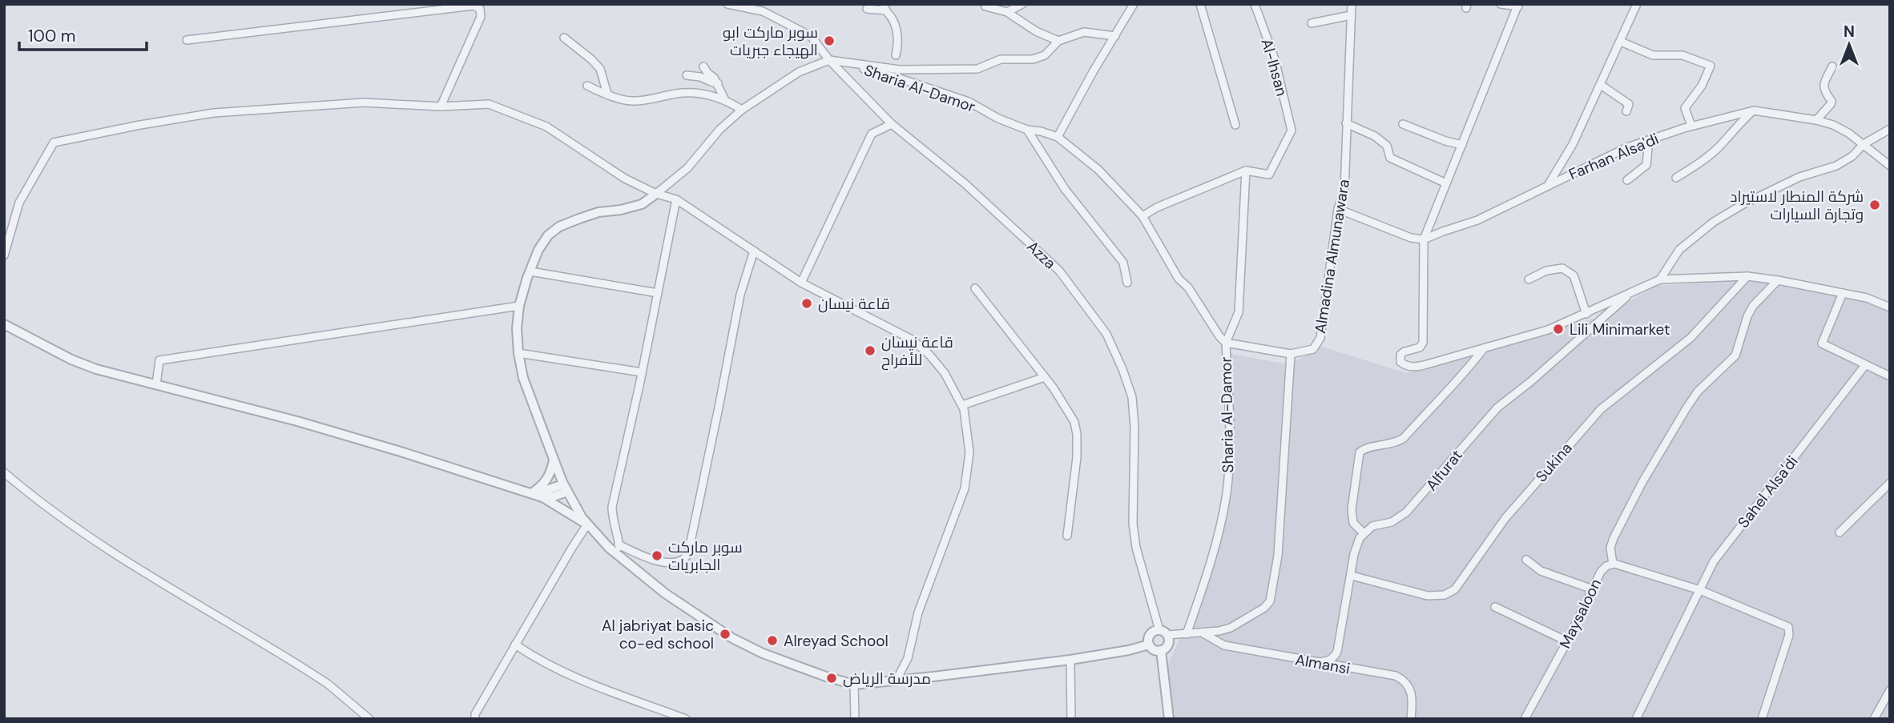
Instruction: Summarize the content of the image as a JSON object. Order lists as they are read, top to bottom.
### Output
{
  "streets": {
    "street": [
      "Al-Ihsan",
      "Sharia Al-Damor",
      "Farhan Alsa'di",
      "Azza",
      "Almadina Almunawara",
      "Sukina",
      "Alfurat",
      "Sahel Alsa'di",
      "Maysaloon",
      "Almansi"
    ]
  },
  "crossings": [
    ["Sharia Al-Damor", "Azza"],
    ["Sahel Alsa'di", "Maysaloon"]
  ],
  "places": [
    "سوبر ماركت ابو الهيجاء جبريات",
    "شركة المنطار لاستيراد وتجارة السيارات",
    "قاعة نيسان",
    "Lili Minimarket",
    "قاعة نيسان للأفراح",
    "سوبر ماركت الجابريات",
    "Al jabriyat basic co-ed school",
    "Alreyad School",
    "مدرسة الرياض"
  ],
  "scale_bar": "100 m",
  "north": "top"
}
